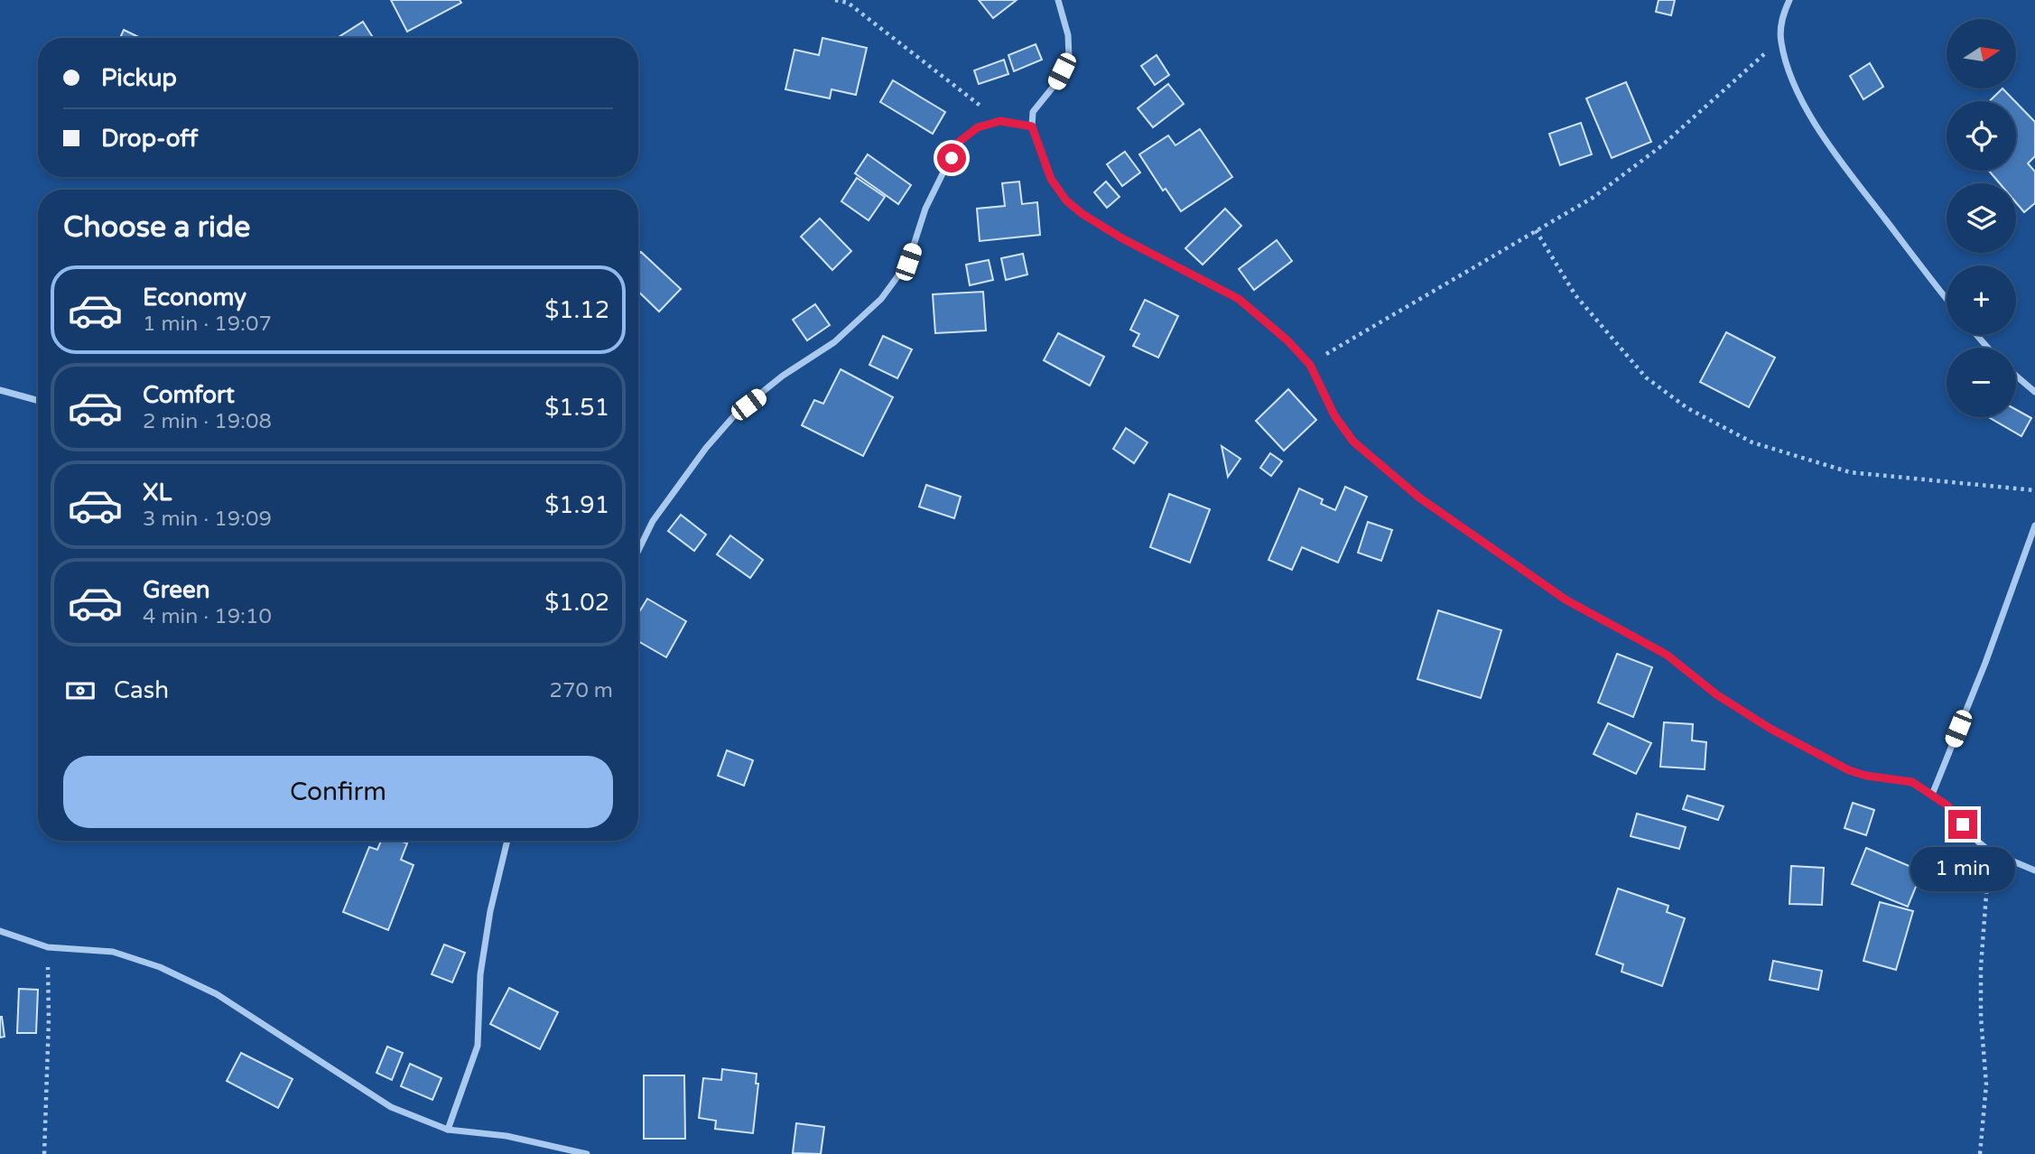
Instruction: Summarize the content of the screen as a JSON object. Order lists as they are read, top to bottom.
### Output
{
  "north": "right",
  "page": {
    "map_buttons": ["+", "−"],
    "banner": ["Pickup", "Drop-off"],
    "heading": "Choose a ride",
    "list": [
      {
        "name": "Economy",
        "note": "1 min · 19:07",
        "value": "$1.12"
      },
      {
        "name": "Comfort",
        "note": "2 min · 19:08",
        "value": "$1.51"
      },
      {
        "name": "XL",
        "note": "3 min · 19:09",
        "value": "$1.91"
      },
      {
        "name": "Green",
        "note": "4 min · 19:10",
        "value": "$1.02"
      }
    ],
    "pay": ["Cash", "270 m"],
    "buttons": "Confirm",
    "bubble": "1 min"
  }
}
